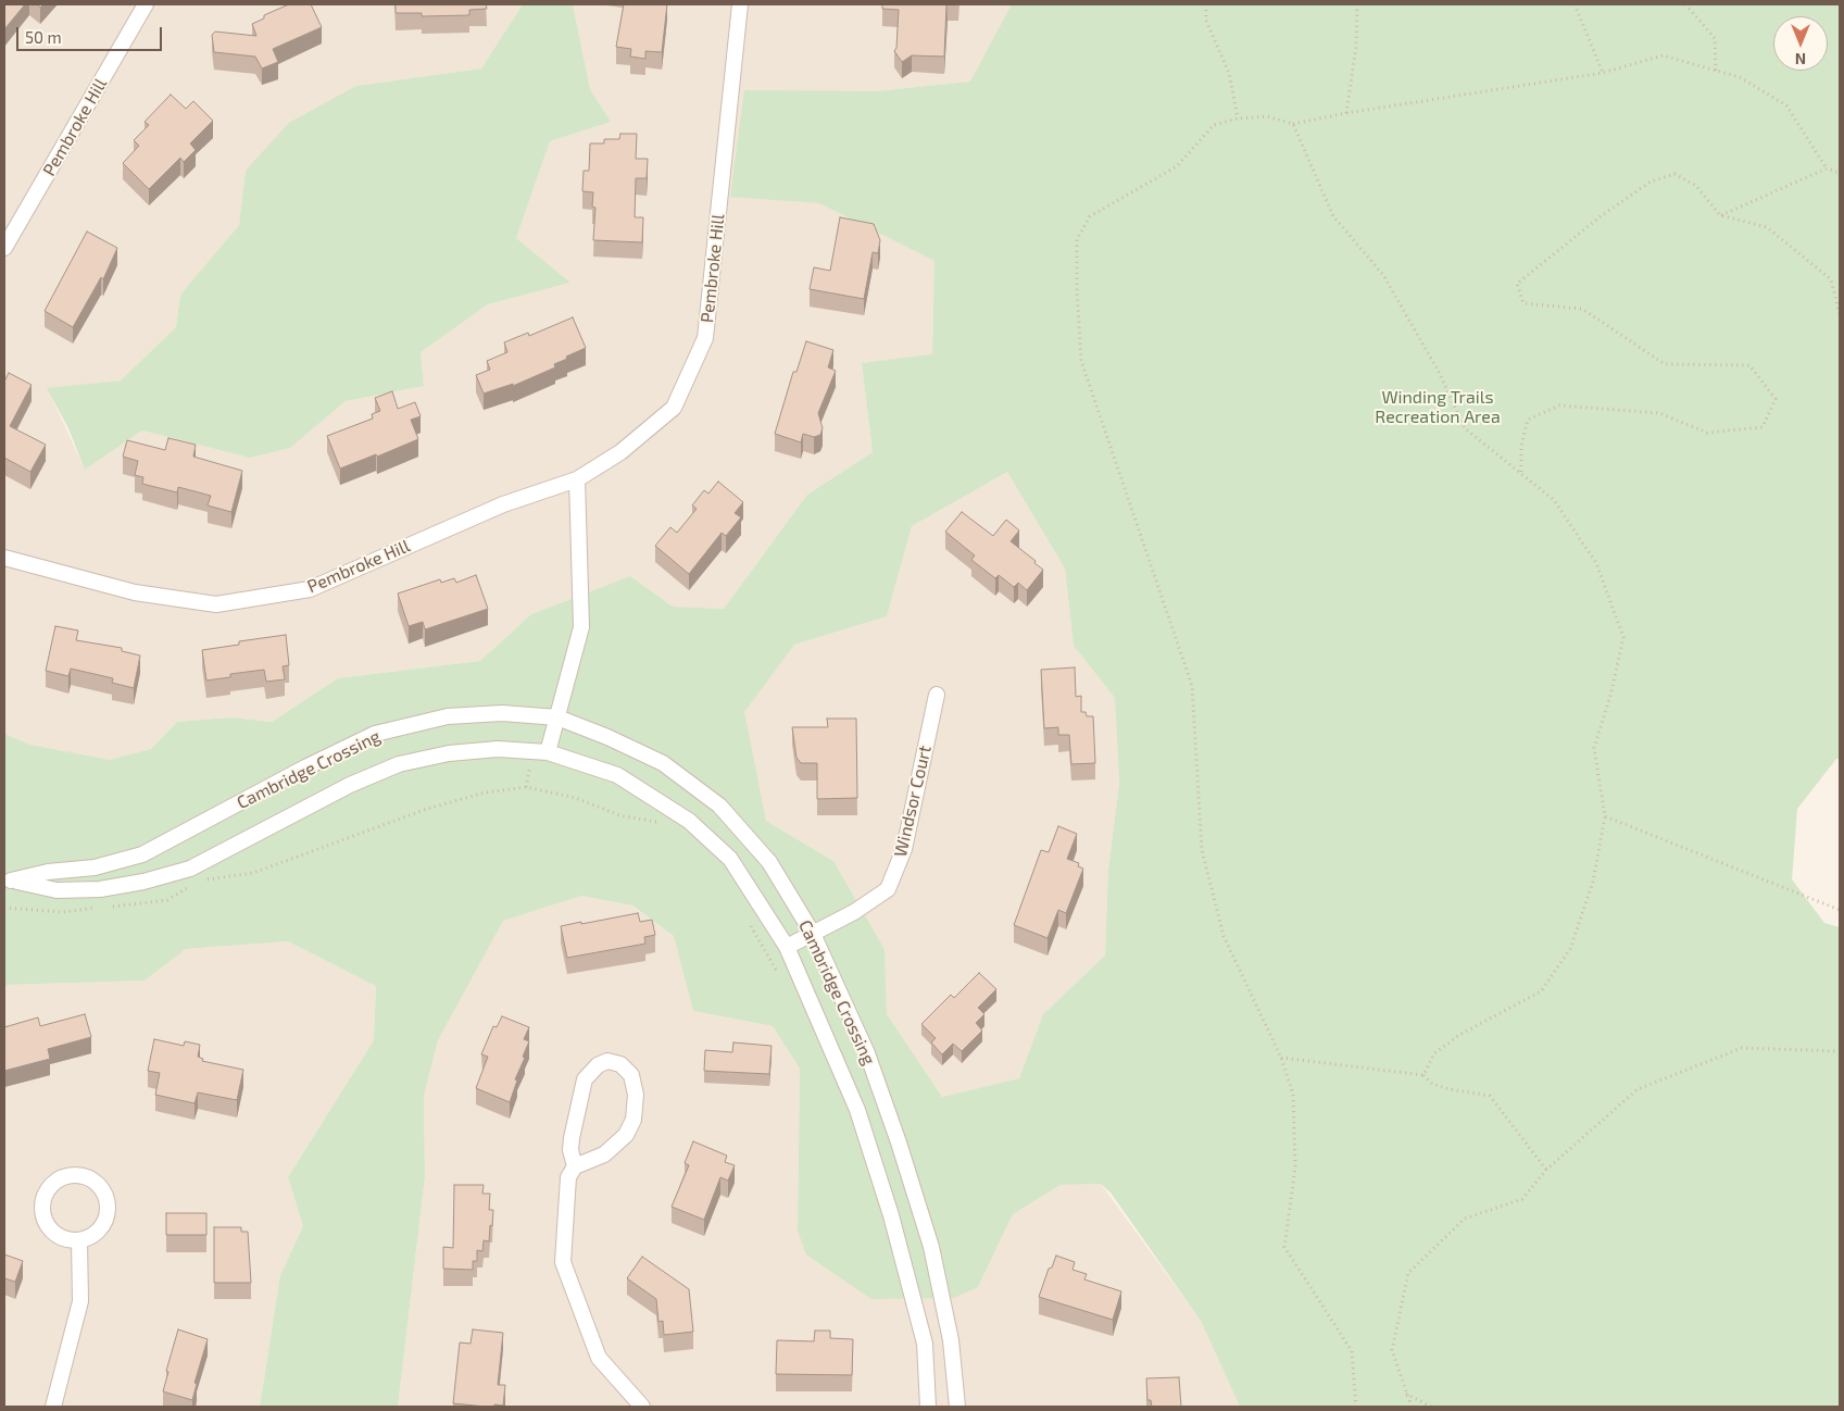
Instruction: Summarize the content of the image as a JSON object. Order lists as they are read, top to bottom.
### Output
{
  "streets": {
    "street": ["Pembroke Hill", "Cambridge Crossing", "Windsor Court"]
  },
  "crossings": [
    ["Cambridge Crossing", "Windsor Court"]
  ],
  "parks": ["Winding Trails Recreation Area"],
  "scale_bar": "50 m",
  "north": "bottom"
}
